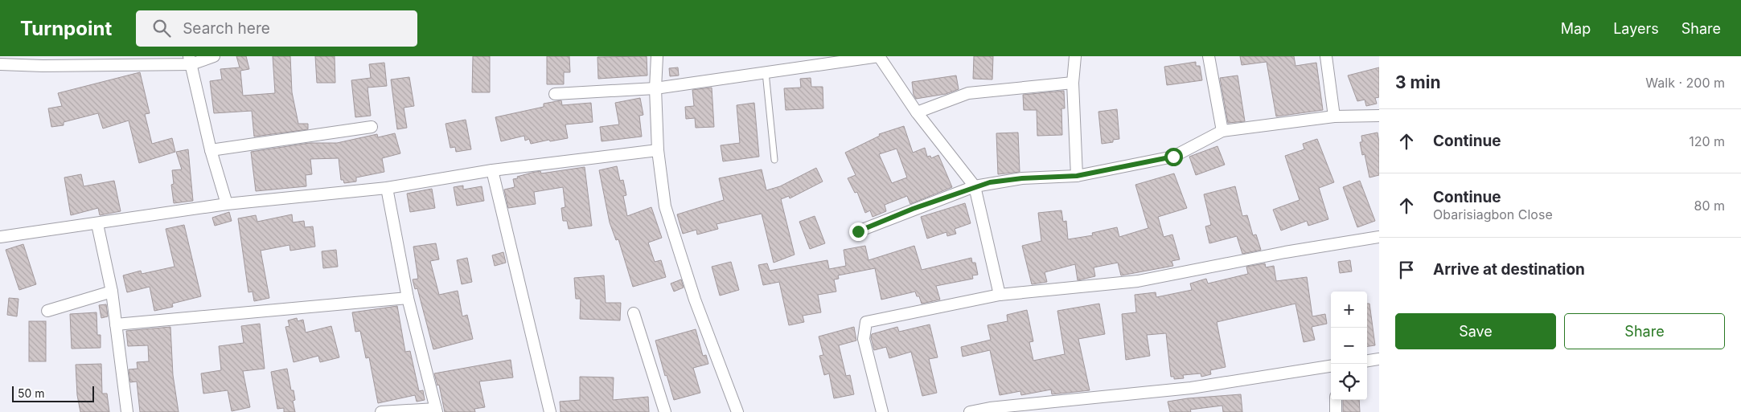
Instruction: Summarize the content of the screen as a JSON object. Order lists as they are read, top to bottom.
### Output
{
  "scale_bar": "50 m",
  "page": {
    "header": "Turnpoint",
    "search": "Search here",
    "nav": ["Map", "Layers", "Share"],
    "heading": ["3 min", "Walk · 200 m"],
    "list": [
      ["Continue", "120 m"],
      ["Continue", "Obarisiagbon Close", "80 m"],
      "Arrive at destination"
    ],
    "map_buttons": ["+", "−"],
    "buttons": ["Save", "Share"],
    "scale": "50 m"
  }
}
